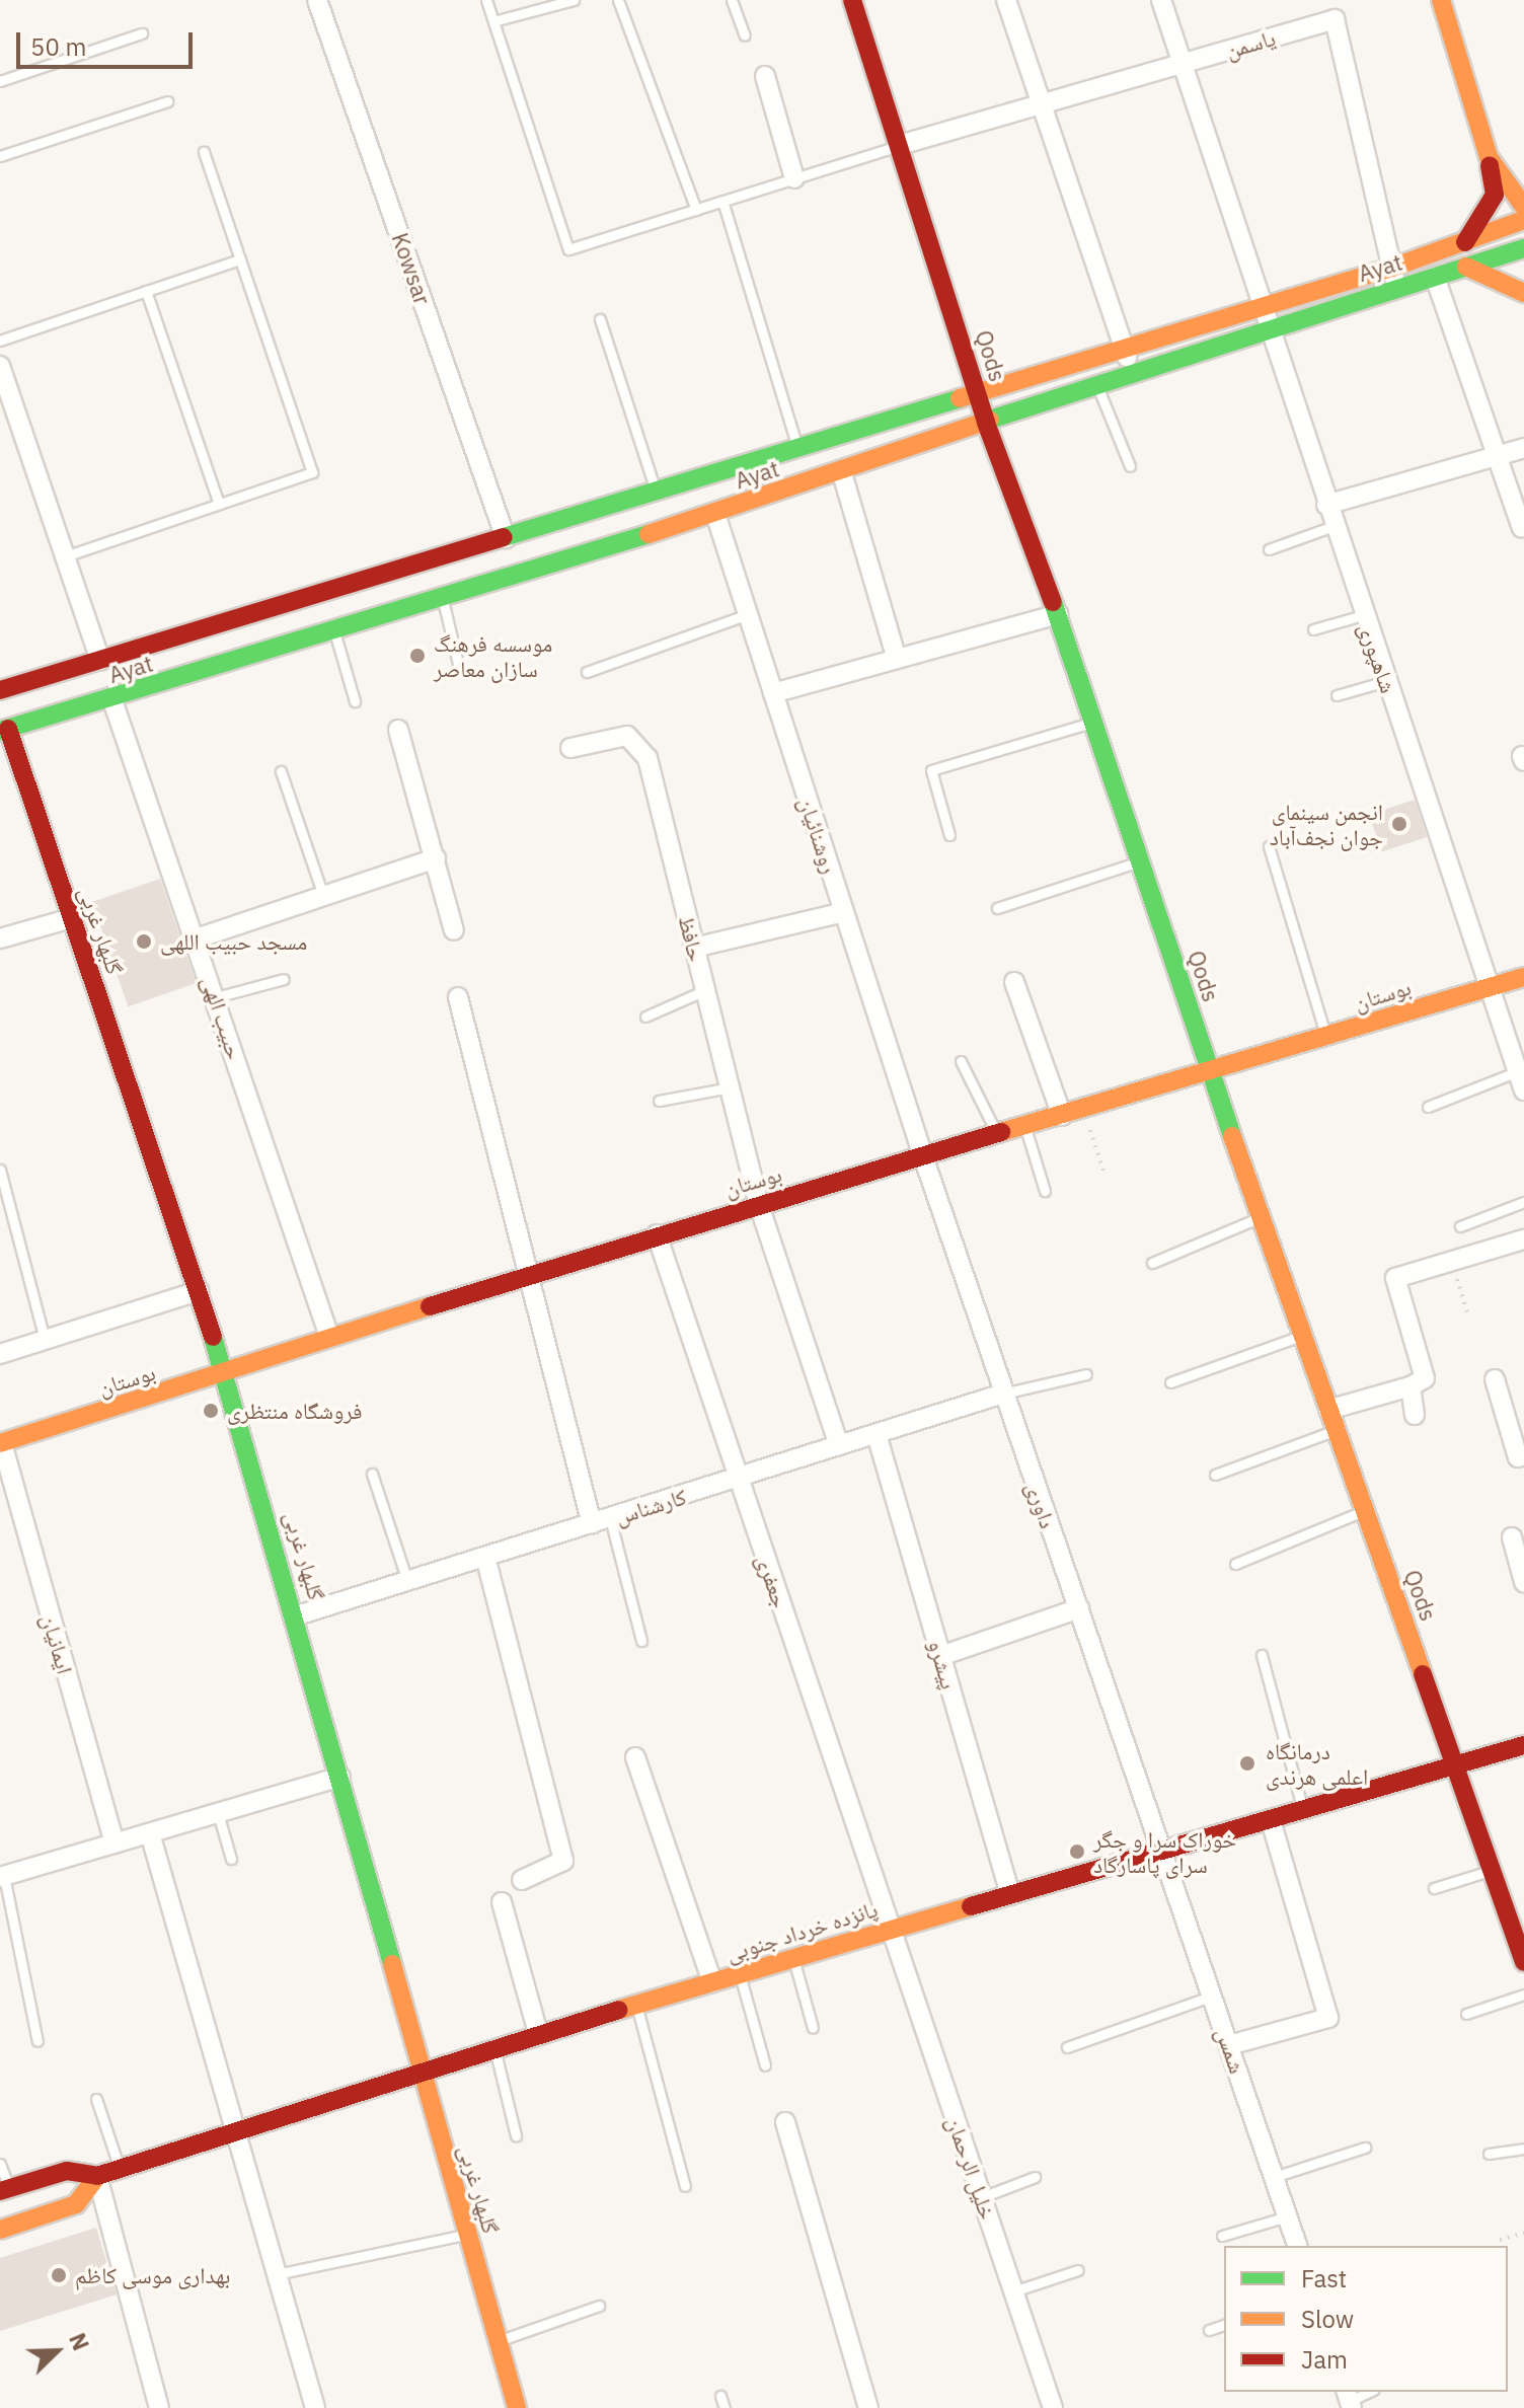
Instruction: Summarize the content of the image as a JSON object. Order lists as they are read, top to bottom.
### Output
{
  "streets": {
    "street": [
      "یاسمن",
      "Ayat",
      "Kowsar",
      "Qods",
      "شاهپوری",
      "روشنائیان",
      "گلبهار غربی",
      "حافظ",
      "بوستان",
      "حبیب الهی",
      "داوری",
      "کارشناس",
      "جعفری",
      "ایمانیان",
      "پیشرو",
      "پانزده خرداد جنوبی",
      "شمس",
      "خلیل الرحمان"
    ]
  },
  "crossings": [
    ["یاسمن", "Ayat"],
    ["یاسمن", "Qods"],
    ["یاسمن", "شاهپوری"],
    ["Ayat", "Kowsar"],
    ["Ayat", "Qods"],
    ["Ayat", "شاهپوری"],
    ["Ayat", "روشنائیان"],
    ["Ayat", "گلبهار غربی"],
    ["Ayat", "حبیب الهی"],
    ["Qods", "بوستان"],
    ["Qods", "پانزده خرداد جنوبی"],
    ["شاهپوری", "بوستان"],
    ["روشنائیان", "بوستان"],
    ["روشنائیان", "داوری"],
    ["گلبهار غربی", "بوستان"],
    ["گلبهار غربی", "کارشناس"],
    ["گلبهار غربی", "پانزده خرداد جنوبی"],
    ["حافظ", "بوستان"],
    ["حافظ", "کارشناس"],
    ["بوستان", "حبیب الهی"],
    ["بوستان", "داوری"],
    ["بوستان", "جعفری"],
    ["بوستان", "ایمانیان"],
    ["داوری", "کارشناس"],
    ["داوری", "پانزده خرداد جنوبی"],
    ["داوری", "شمس"],
    ["کارشناس", "جعفری"],
    ["کارشناس", "پیشرو"],
    ["جعفری", "پانزده خرداد جنوبی"],
    ["جعفری", "خلیل الرحمان"],
    ["پیشرو", "پانزده خرداد جنوبی"],
    ["پانزده خرداد جنوبی", "شمس"],
    ["پانزده خرداد جنوبی", "خلیل الرحمان"]
  ],
  "places": [
    "موسسه فرهنگ سازان معاصر",
    "انجمن سینمای جوان نجف‌آباد",
    "مسجد حبیب اللهی",
    "فروشگاه منتظری",
    "درمانگاه اعلمی هرندی",
    "خوراک سرا و جگر سرای پاسارگاد",
    "بهداری موسی کاظم"
  ],
  "legend": ["Fast", "Slow", "Jam"],
  "scale_bar": "50 m",
  "north": "top right"
}
